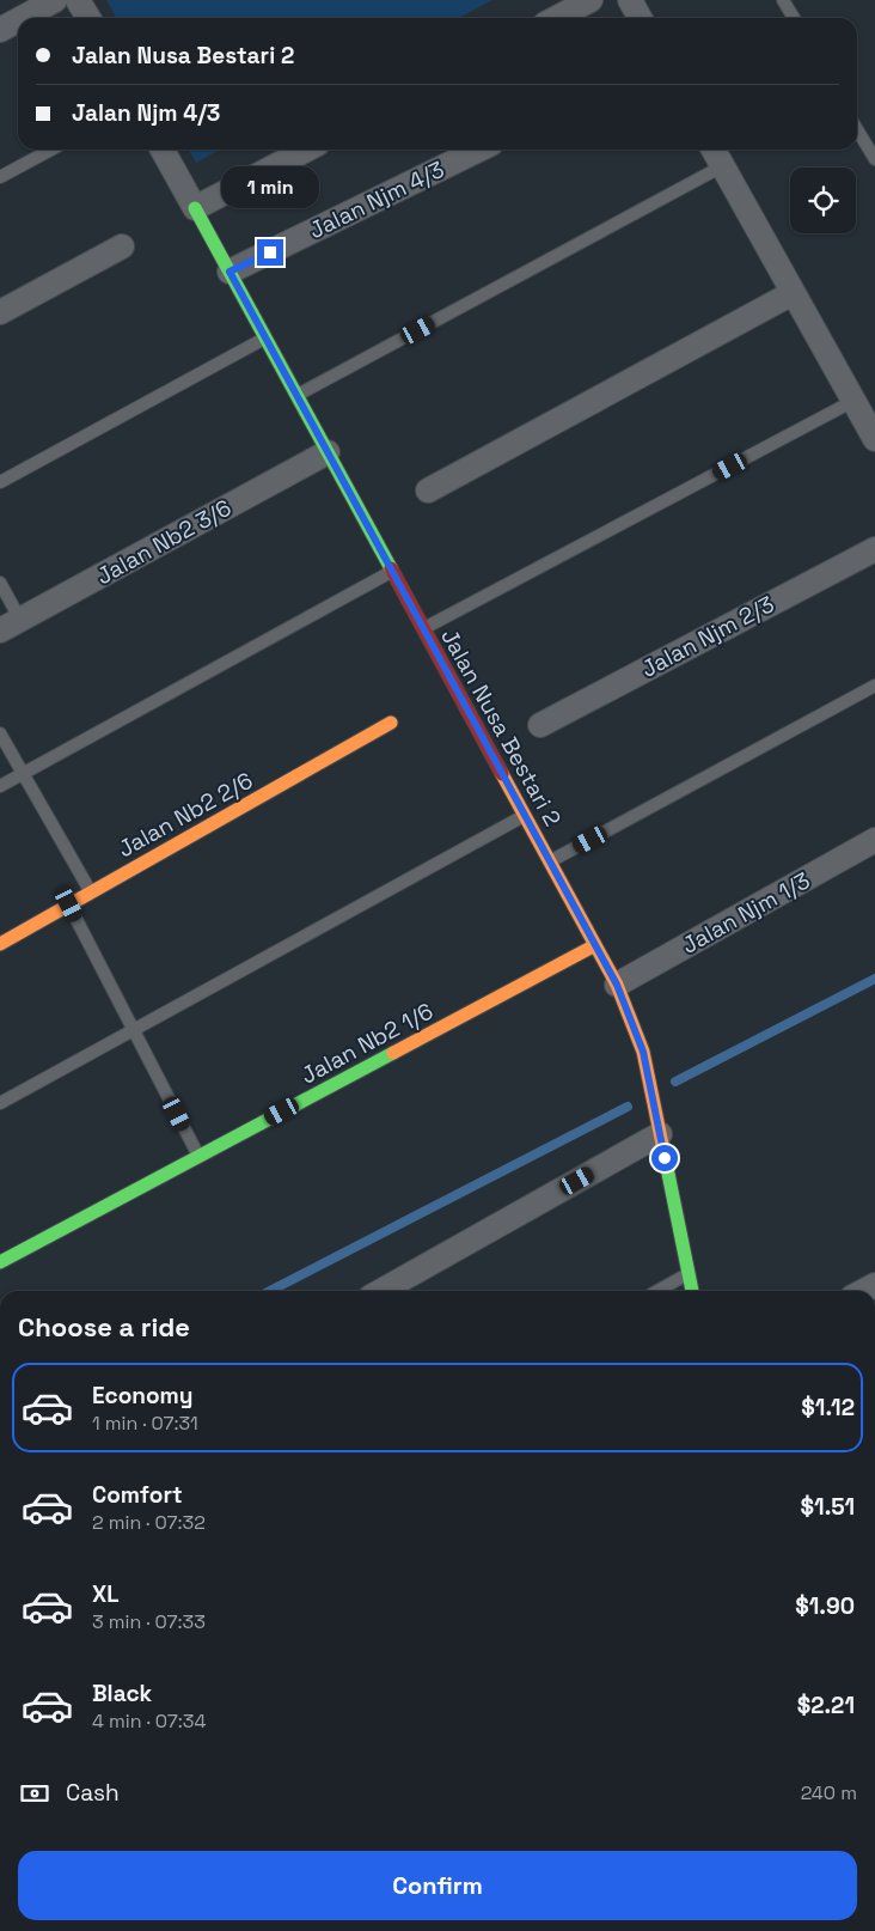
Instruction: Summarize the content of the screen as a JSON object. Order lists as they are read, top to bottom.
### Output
{
  "streets": {
    "street": [
      "Jalan Njm 4/3",
      "Jalan Nb2 3/6",
      "Jalan Njm 2/3",
      "Jalan Nusa Bestari 2",
      "Jalan Nb2 2/6",
      "Jalan Njm 1/3",
      "Jalan Nb2 1/6"
    ]
  },
  "crossings": [
    ["Jalan Njm 4/3", "Jalan Nusa Bestari 2"],
    ["Jalan Nb2 3/6", "Jalan Nusa Bestari 2"],
    ["Jalan Nusa Bestari 2", "Jalan Njm 1/3"],
    ["Jalan Nusa Bestari 2", "Jalan Nb2 1/6"]
  ],
  "page": {
    "banner": ["Jalan Nusa Bestari 2", "Jalan Njm 4/3"],
    "bubble": "1 min",
    "heading": "Choose a ride",
    "list": [
      {
        "name": "Economy",
        "note": "1 min · 07:31",
        "value": "$1.12"
      },
      {
        "name": "Comfort",
        "note": "2 min · 07:32",
        "value": "$1.51"
      },
      {
        "name": "XL",
        "note": "3 min · 07:33",
        "value": "$1.90"
      },
      {
        "name": "Black",
        "note": "4 min · 07:34",
        "value": "$2.21"
      }
    ],
    "pay": ["Cash", "240 m"],
    "buttons": "Confirm"
  }
}
